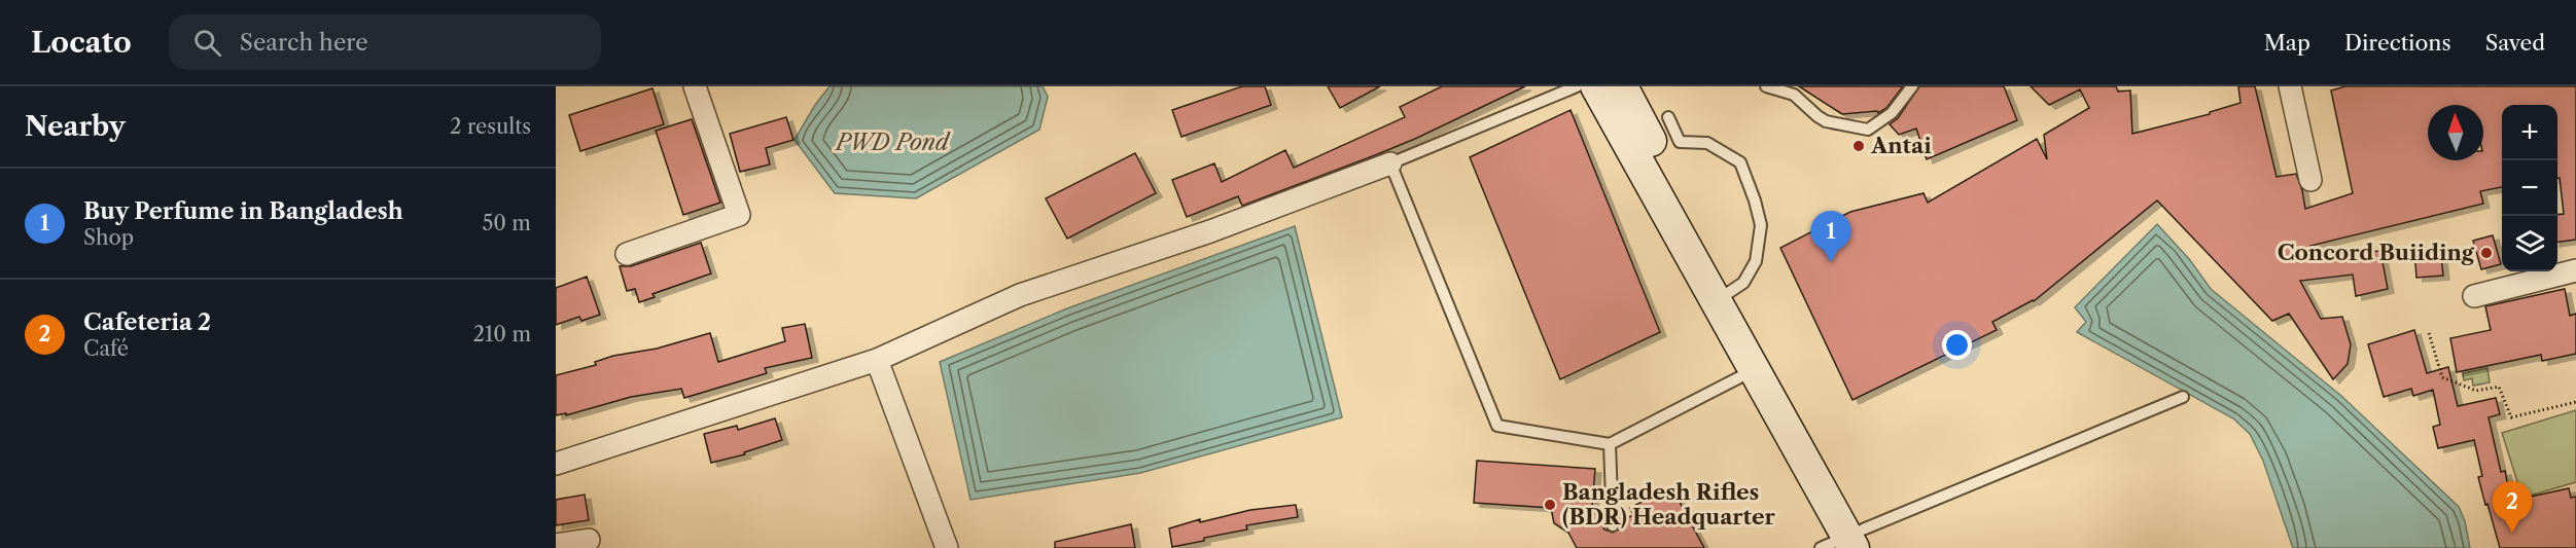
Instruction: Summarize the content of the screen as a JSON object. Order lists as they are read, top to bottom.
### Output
{
  "water": ["PWD Pond"],
  "places": ["Antai", "Concord Buiiding", "Bangladesh Rifles (BDR) Headquarter"],
  "north": "top",
  "page": {
    "header": "Locato",
    "search": "Search here",
    "nav": ["Map", "Directions", "Saved"],
    "heading": ["Nearby", "2 results"],
    "map_buttons": ["+", "−"],
    "list": [
      {
        "mark": "1",
        "name": "Buy Perfume in Bangladesh",
        "note": "Shop",
        "value": "50 m"
      },
      {
        "mark": "2",
        "name": "Cafeteria 2",
        "note": "Café",
        "value": "210 m"
      }
    ],
    "pins": ["1", "2"]
  }
}
